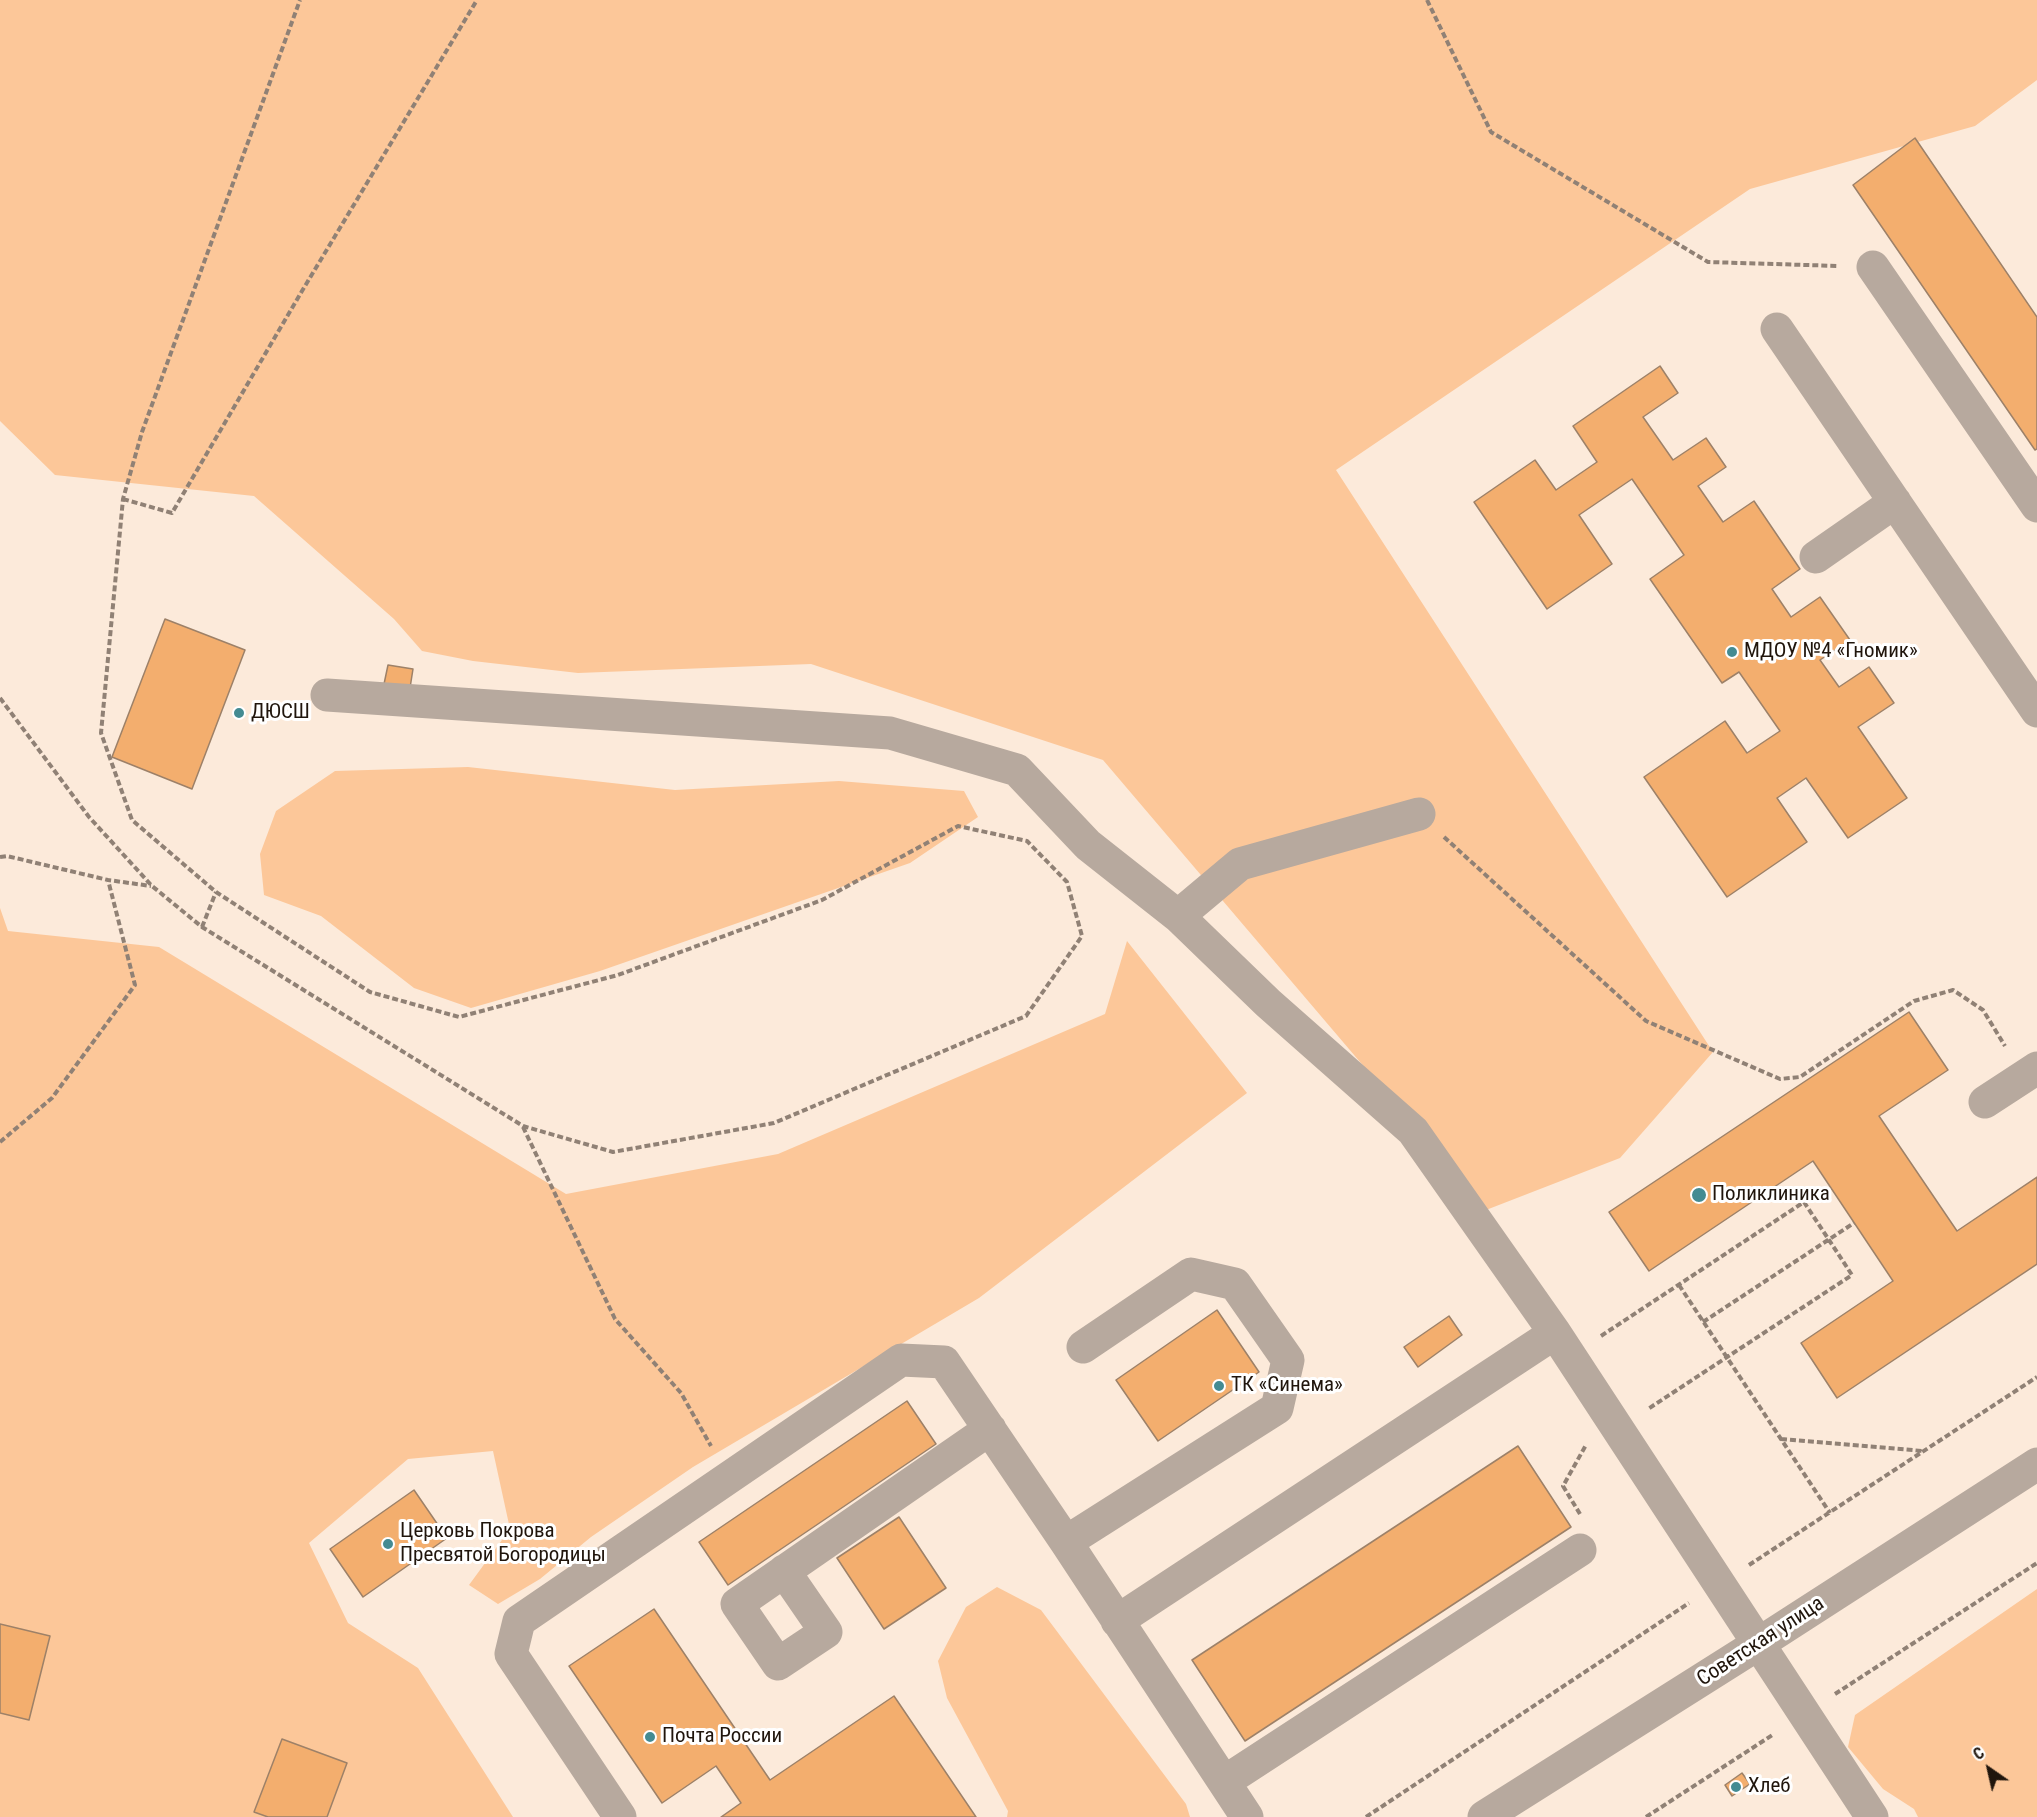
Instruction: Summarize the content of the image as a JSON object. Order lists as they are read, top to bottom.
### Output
{
  "streets": {
    "street": ["Советская улица"]
  },
  "places": [
    "МДОУ №4 «Гномик»",
    "ДЮСШ",
    "Поликлиника",
    "ТК «Синема»",
    "Церковь Покрова Пресвятой Богородицы",
    "Почта России",
    "Хлеб"
  ],
  "north": "top left"
}
